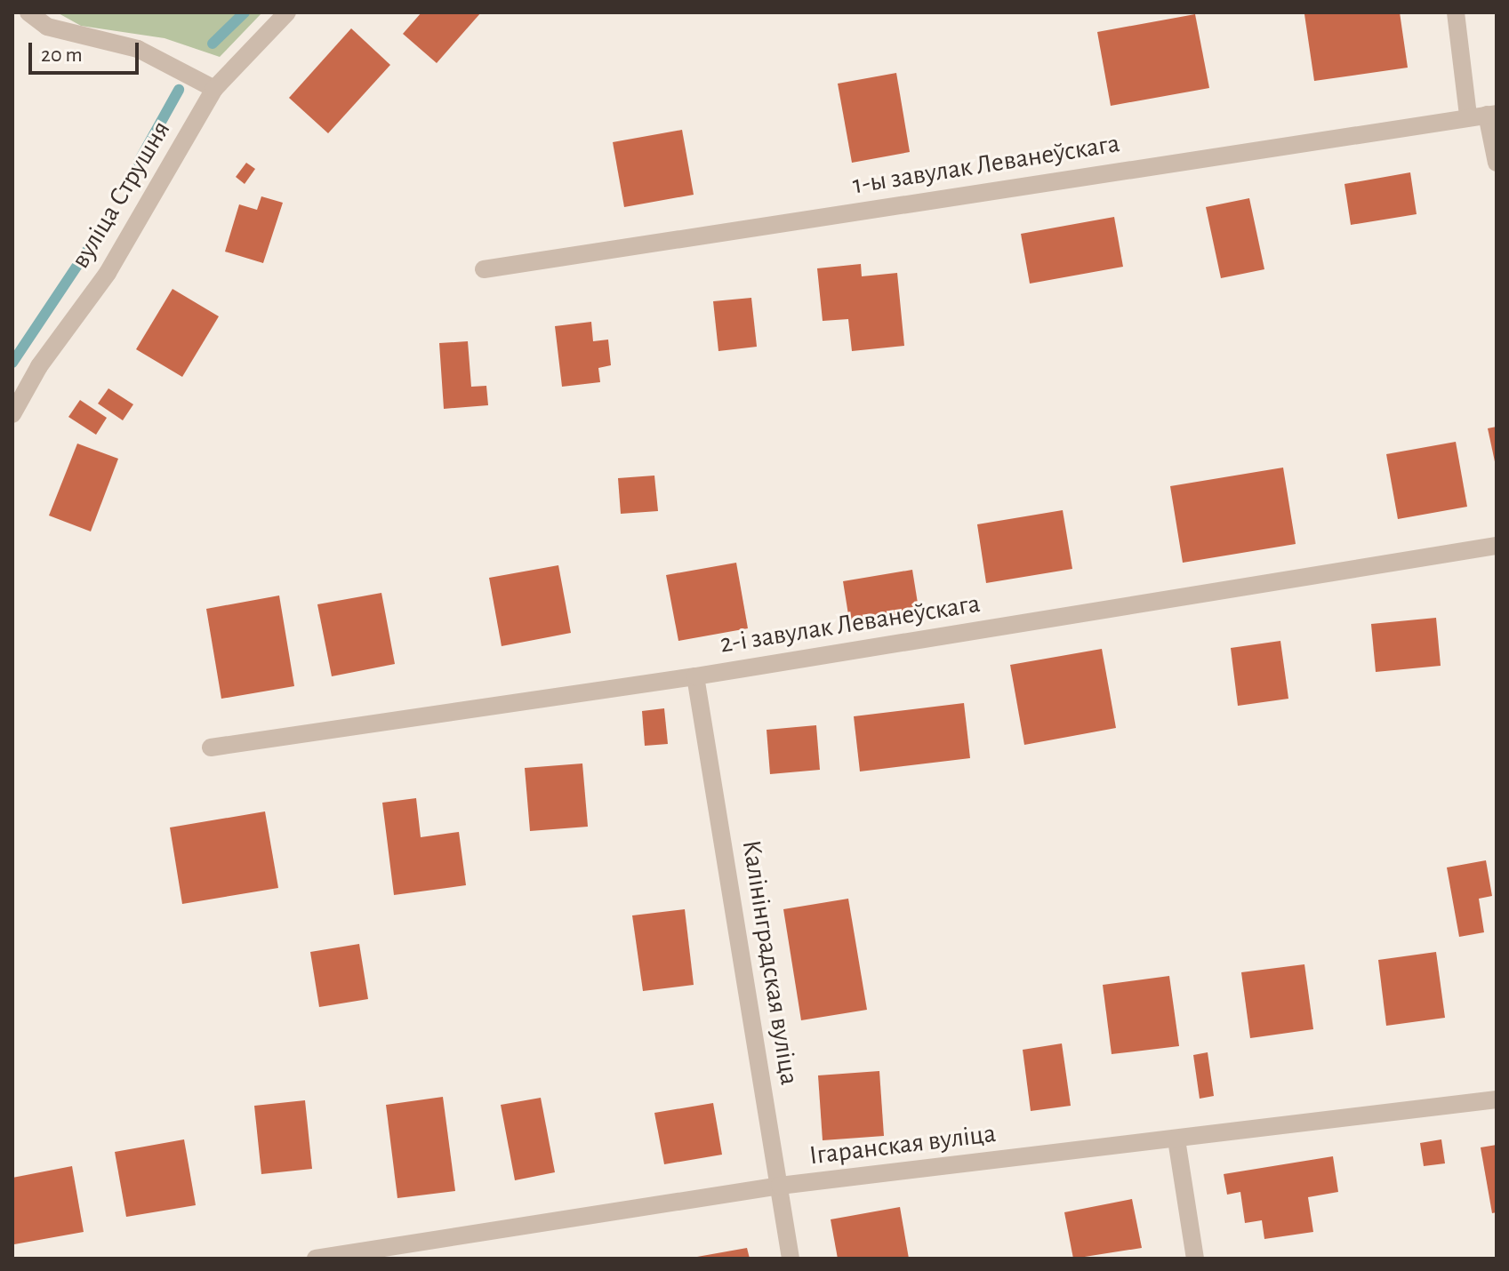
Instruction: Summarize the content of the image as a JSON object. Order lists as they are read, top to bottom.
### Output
{
  "streets": {
    "street": [
      "1-ы завулак Леванеўскага",
      "вуліца Струшня",
      "2-і завулак Леванеўскага",
      "Калінінградская вуліца",
      "Ігаранская вуліца"
    ]
  },
  "crossings": [
    ["2-і завулак Леванеўскага", "Калінінградская вуліца"],
    ["Калінінградская вуліца", "Ігаранская вуліца"]
  ],
  "scale_bar": "20 m"
}
